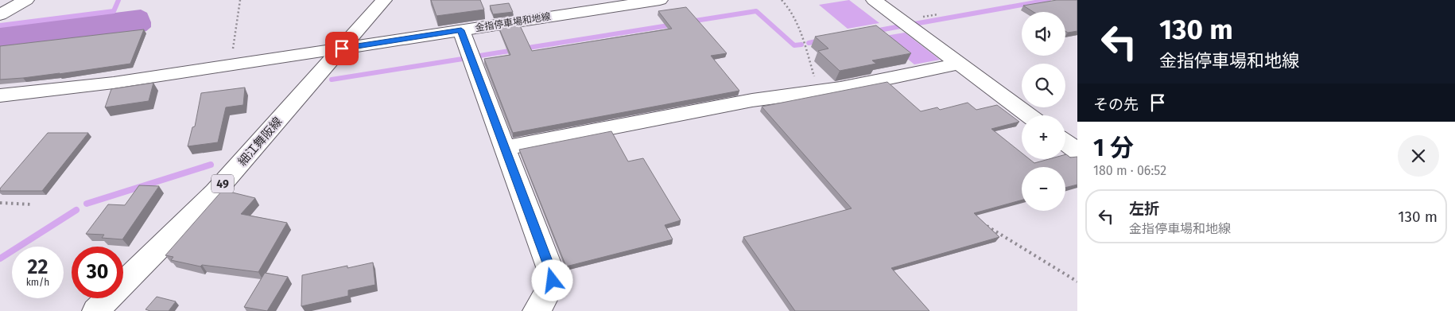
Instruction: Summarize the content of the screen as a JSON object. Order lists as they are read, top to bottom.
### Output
{
  "streets": {
    "street": ["金指停車場和地線", "細江舞阪線", "49"]
  },
  "crossings": [
    ["金指停車場和地線", "細江舞阪線"]
  ],
  "page": {
    "turn": ["130 m", "金指停車場和地線"],
    "map_buttons": ["+", "−"],
    "then": "その先",
    "heading": ["1 分", "180 m · 06:52"],
    "list": [
      {
        "name": "左折",
        "note": "金指停車場和地線",
        "value": "130 m"
      }
    ],
    "speed": "22 km/h",
    "limit": "30"
  }
}
